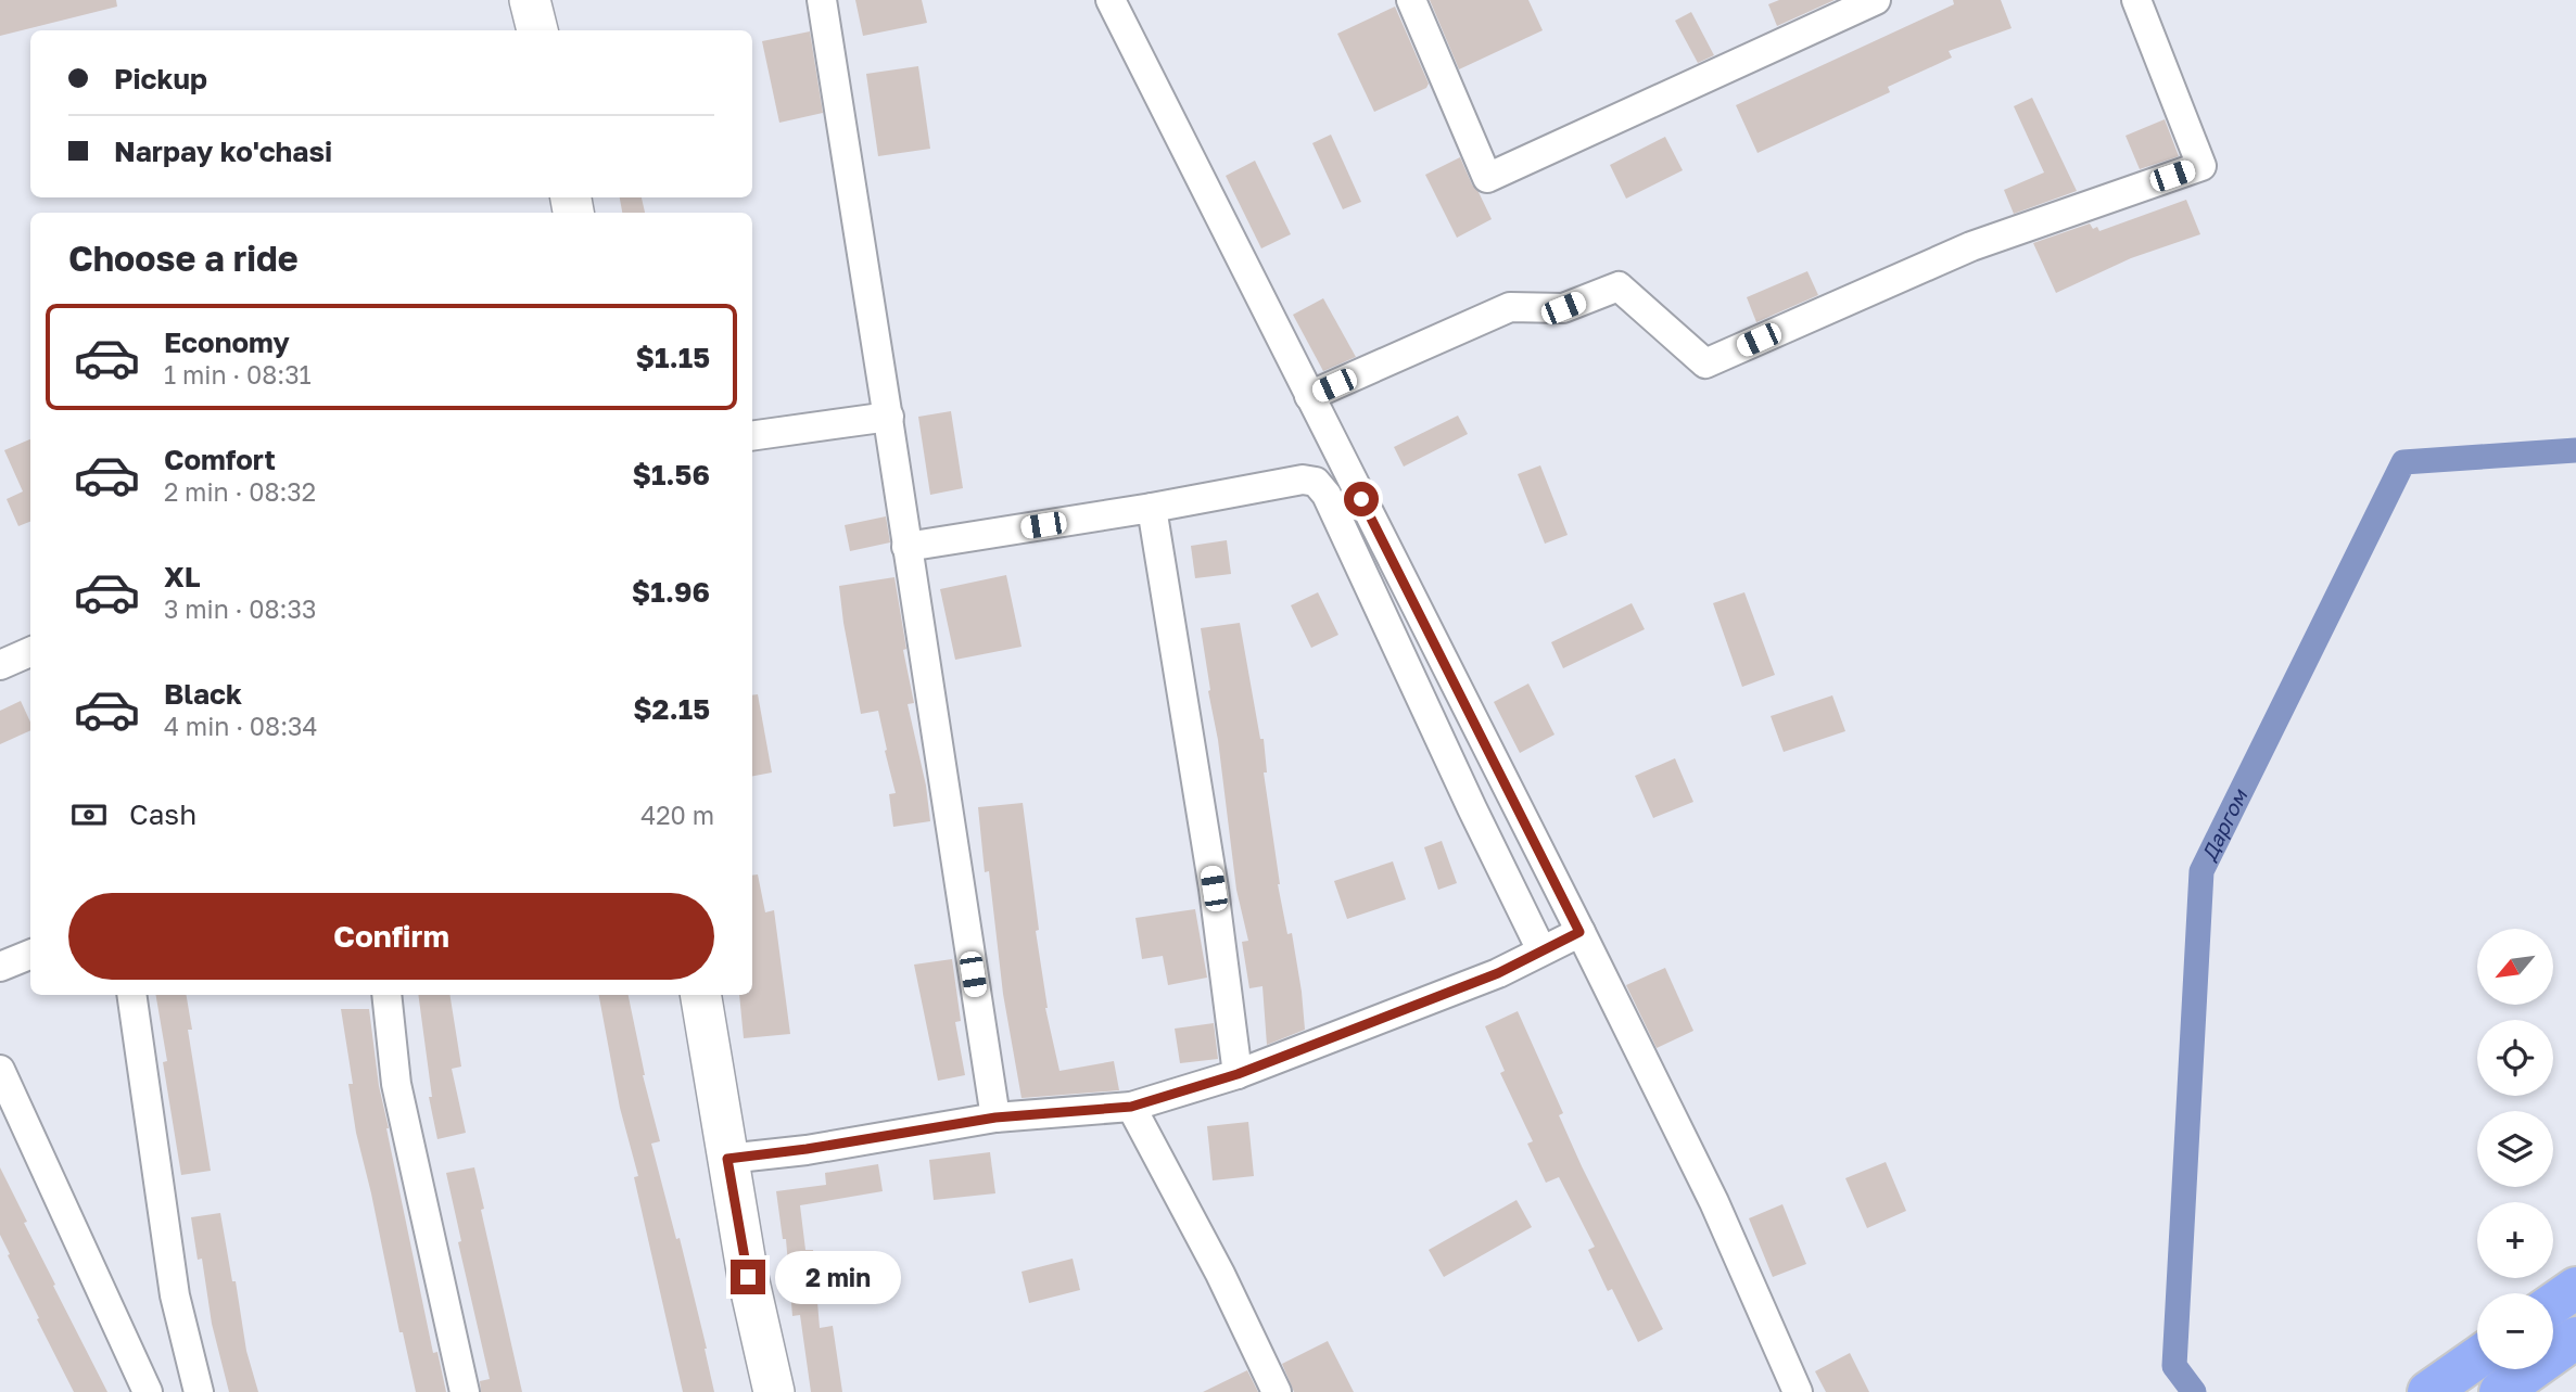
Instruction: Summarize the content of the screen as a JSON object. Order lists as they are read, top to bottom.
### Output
{
  "water": ["Даргом"],
  "north": "bottom left",
  "page": {
    "banner": ["Pickup", "Narpay ko'chasi"],
    "heading": "Choose a ride",
    "list": [
      {
        "name": "Economy",
        "note": "1 min · 08:31",
        "value": "$1.15"
      },
      {
        "name": "Comfort",
        "note": "2 min · 08:32",
        "value": "$1.56"
      },
      {
        "name": "XL",
        "note": "3 min · 08:33",
        "value": "$1.96"
      },
      {
        "name": "Black",
        "note": "4 min · 08:34",
        "value": "$2.15"
      }
    ],
    "pay": ["Cash", "420 m"],
    "buttons": "Confirm",
    "map_buttons": ["+", "−"],
    "bubble": "2 min"
  }
}
